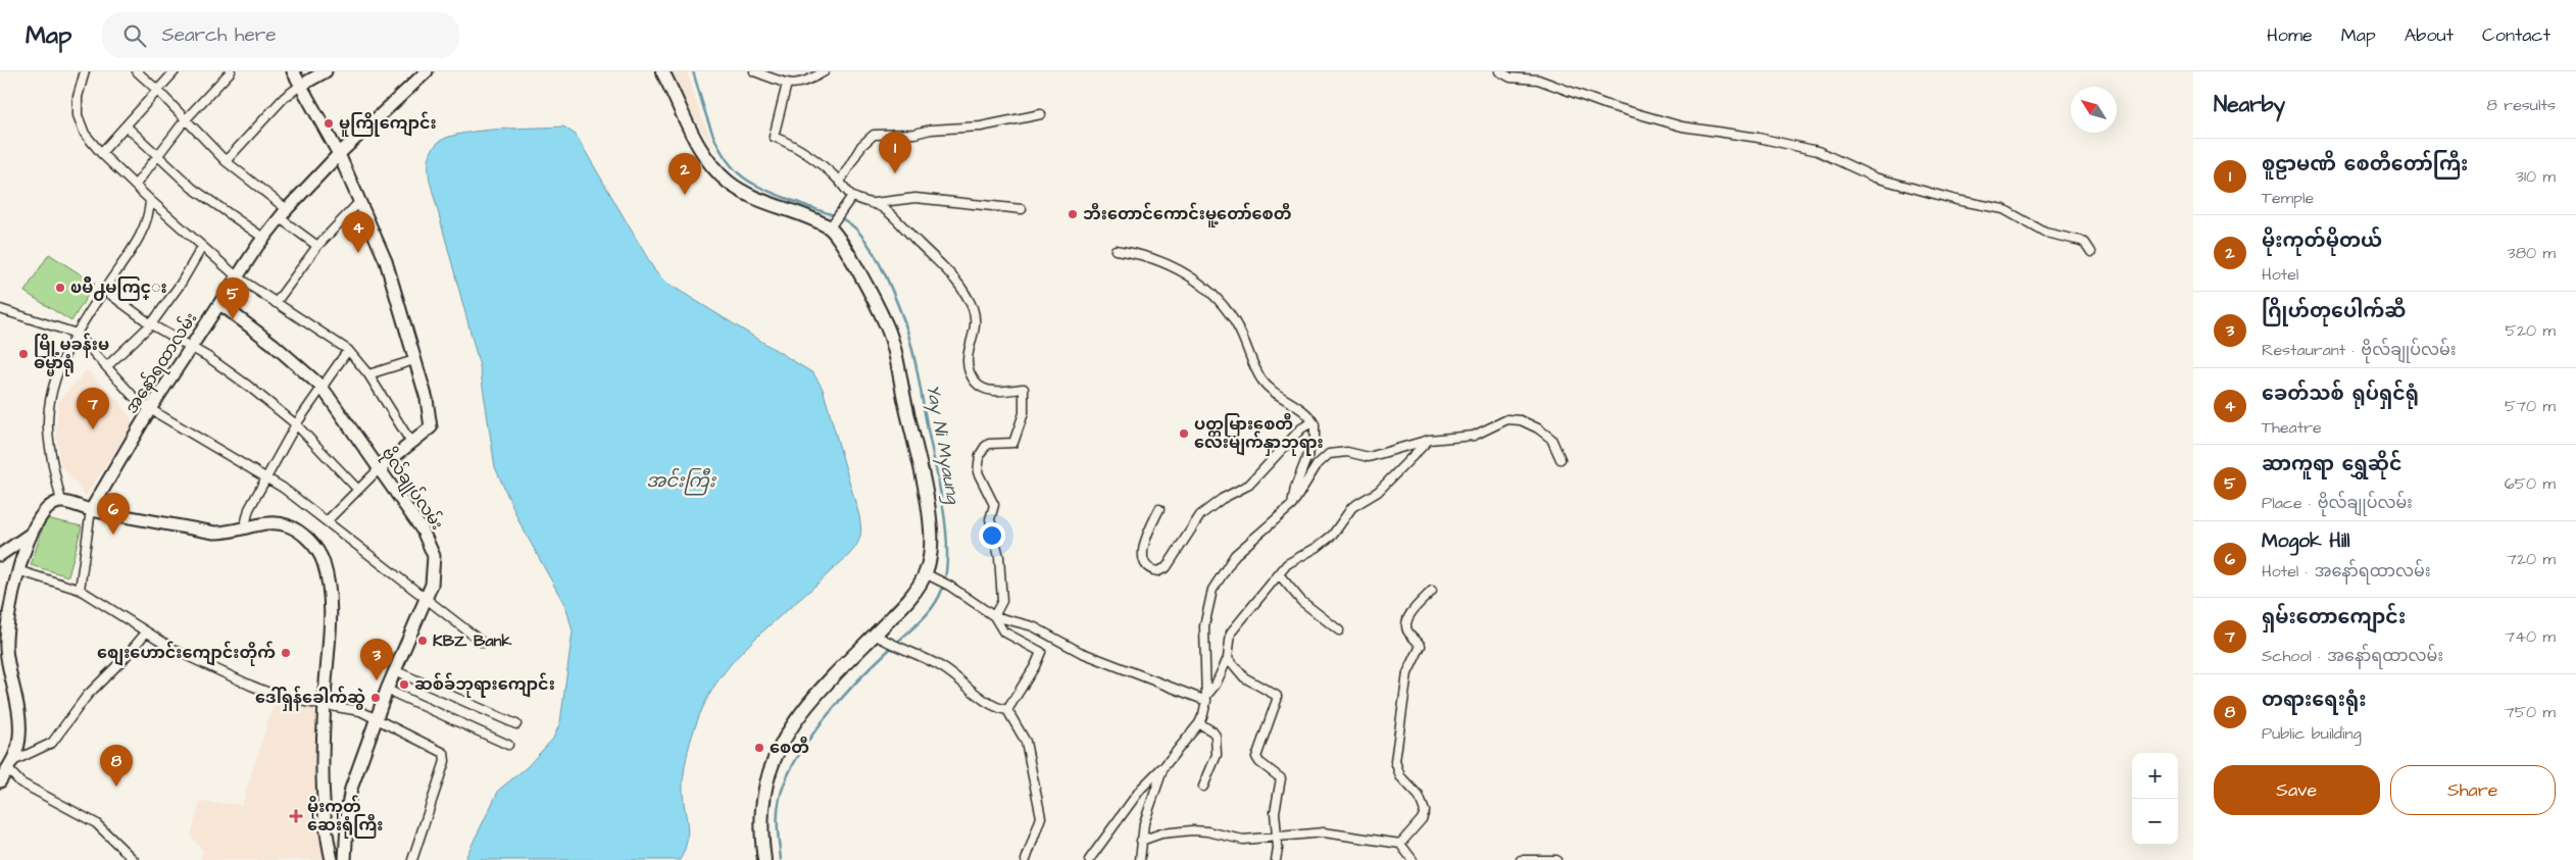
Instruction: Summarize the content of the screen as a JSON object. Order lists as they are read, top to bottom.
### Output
{
  "streets": {
    "street": ["အ‌နော်‌ရထာလမ်း", "ဗိုလ်‌ချုပ်‌လမ်း"]
  },
  "crossings": [
    ["အ‌နော်‌ရထာလမ်း", "ဗိုလ်‌ချုပ်‌လမ်း"]
  ],
  "water": ["Yay Ni Myaung", "အင်းကြီး"],
  "places": {
    "other": [
      "မူကြိုကျောင်း",
      "ဘီးတောင်ကောင်းမူ့တော်စေတီ",
      "ၿမိဳ႕မကြင္း",
      "မြို့မခန်းမ ဓမ္မာရုံ",
      "ပတ္တမြား‌စေတီ‌ လေးမျက်နှာဘုရား",
      "KBZ Bank",
      "စျေးဟောင်းကျောင်းတိုက်",
      "ဆစ်ခ်ဘုရားကျောင်း",
      "ဒေါ်ရှန်ခေါက်ဆွဲ",
      "စေတီ"
    ],
    "health": ["မိုးကုတ်‌ ‌ဆေးရုံကြီး"]
  },
  "north": "top left",
  "page": {
    "header": "Map",
    "search": "Search here",
    "nav": [
      "Home",
      "Map",
      "About",
      "Contact"
    ],
    "heading": ["Nearby", "8 results"],
    "pins": [
      "1",
      "2",
      "4",
      "5",
      "7",
      "6",
      "3",
      "8"
    ],
    "list": [
      {
        "mark": "1",
        "name": "စူဠာမဏိ စေတီတော်ကြီး",
        "note": "Temple",
        "value": "310 m"
      },
      {
        "mark": "2",
        "name": "မိုးကုတ်မိုတယ်",
        "note": "Hotel",
        "value": "380 m"
      },
      {
        "mark": "3",
        "name": "ဂြိုဟ်တုပေါက်ဆီ",
        "note": "Restaurant · ဗိုလ်‌ချုပ်‌လမ်း",
        "value": "520 m"
      },
      {
        "mark": "4",
        "name": "ခေတ်သစ် ရုပ်‌ရှင်ရုံ",
        "note": "Theatre",
        "value": "570 m"
      },
      {
        "mark": "5",
        "name": "ဆာကူရာ ရွှေဆိုင်",
        "note": "Place · ဗိုလ်‌ချုပ်‌လမ်း",
        "value": "650 m"
      },
      {
        "mark": "6",
        "name": "Mogok Hill",
        "note": "Hotel · အ‌နော်‌ရထာလမ်း",
        "value": "720 m"
      },
      {
        "mark": "7",
        "name": "ရှမ်းတောကျောင်း",
        "note": "School · အ‌နော်‌ရထာလမ်း",
        "value": "740 m"
      },
      {
        "mark": "8",
        "name": "တရားရေးရုံး",
        "note": "Public building",
        "value": "750 m"
      }
    ],
    "buttons": ["Save", "Share"],
    "map_buttons": ["+", "−"]
  }
}
